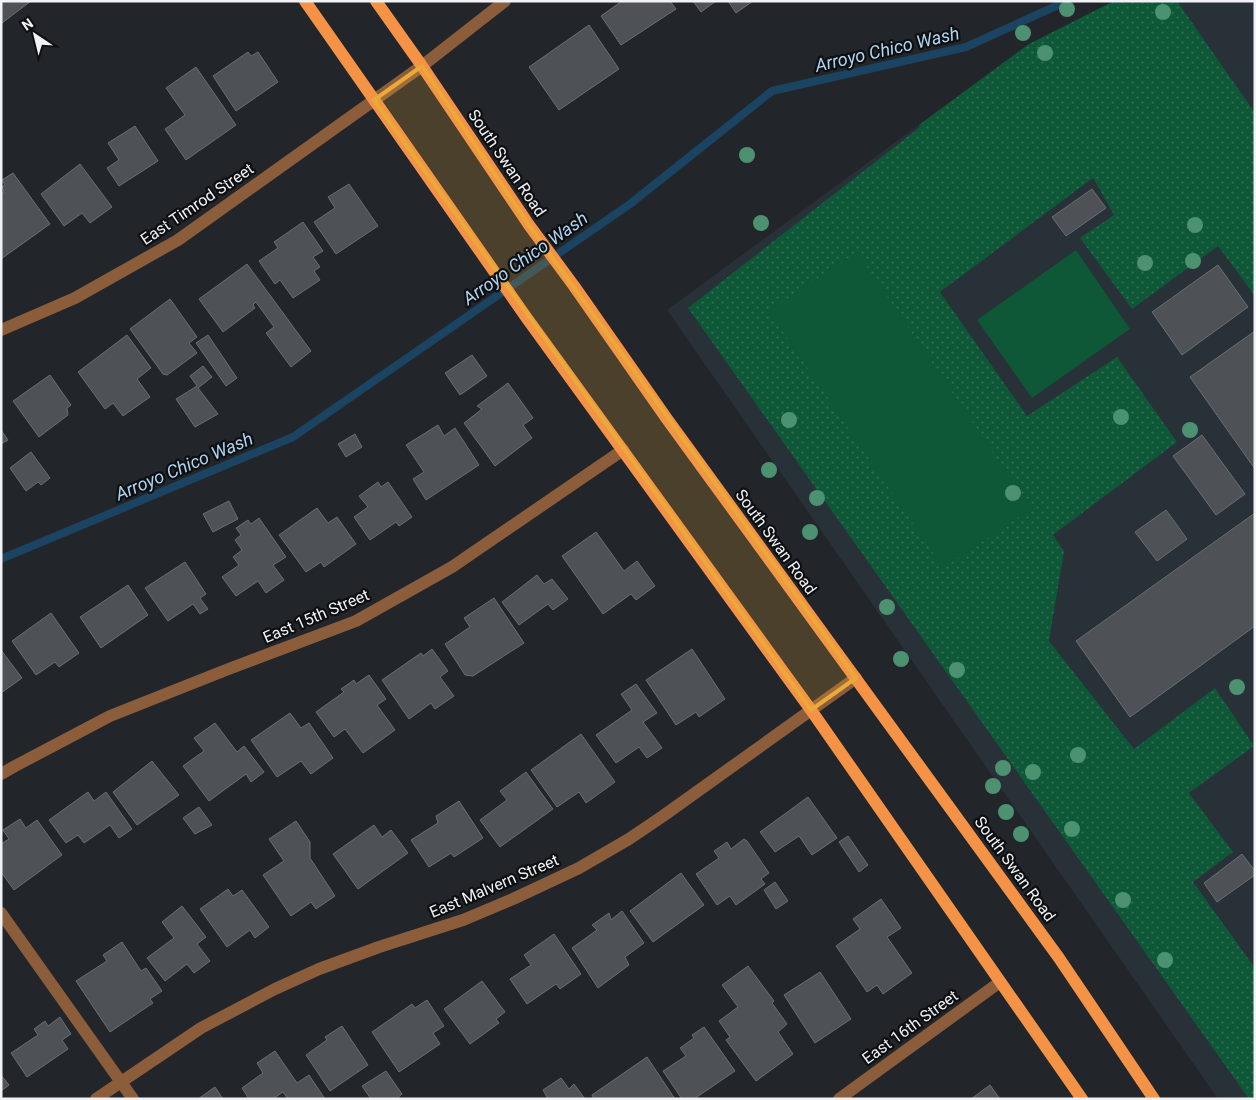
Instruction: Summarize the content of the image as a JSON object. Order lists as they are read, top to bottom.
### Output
{
  "streets": {
    "main road": ["South Swan Road"],
    "street": [
      "East Timrod Street",
      "East 15th Street",
      "East Malvern Street",
      "East 16th Street"
    ]
  },
  "crossings": [
    ["South Swan Road", "East Timrod Street"],
    ["South Swan Road", "East Malvern Street"]
  ],
  "water": ["Arroyo Chico Wash"],
  "north": "top left"
}
